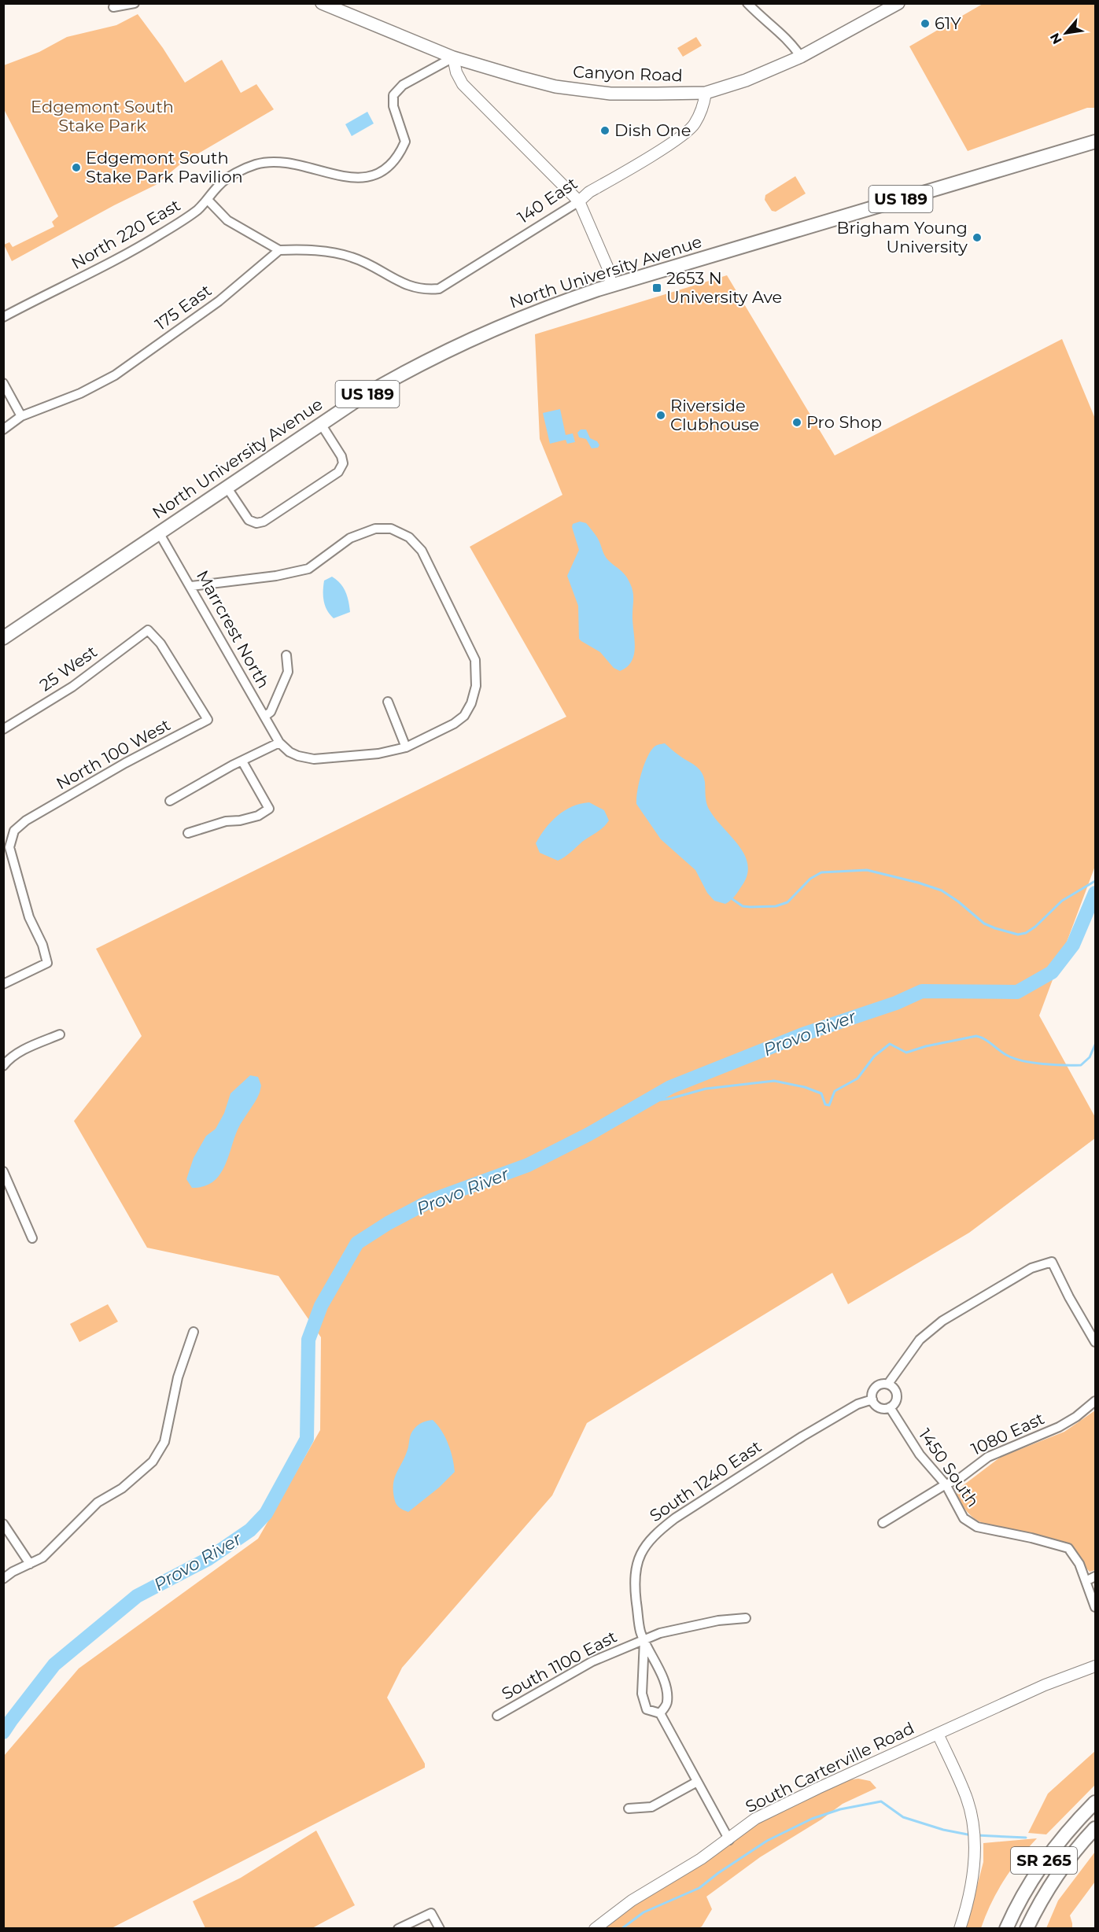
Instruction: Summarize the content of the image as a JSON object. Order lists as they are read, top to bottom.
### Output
{
  "streets": {
    "main road": [
      "Canyon Road",
      "US 189",
      "North University Avenue",
      "SR 265"
    ],
    "street": [
      "140 East",
      "North 220 East",
      "175 East",
      "Marrcrest North",
      "25 West",
      "North 100 West",
      "1080 East",
      "1450 South",
      "South 1240 East",
      "South 1100 East",
      "South Carterville Road"
    ]
  },
  "crossings": [
    ["Canyon Road", "140 East"],
    ["Canyon Road", "North 220 East"],
    ["140 East", "175 East"],
    ["North University Avenue", "Marrcrest North"],
    ["25 West", "North 100 West"],
    ["1080 East", "1450 South"],
    ["1450 South", "South 1240 East"],
    ["South 1240 East", "South 1100 East"]
  ],
  "water": ["Provo River"],
  "parks": ["Edgemont South Stake Park"],
  "places": {
    "other": [
      "61Y",
      "Dish One",
      "Edgemont South Stake Park Pavilion",
      "Brigham Young University",
      "Riverside Clubhouse",
      "Pro Shop"
    ],
    "transit": ["2653 N University Ave"]
  },
  "north": "bottom left"
}
